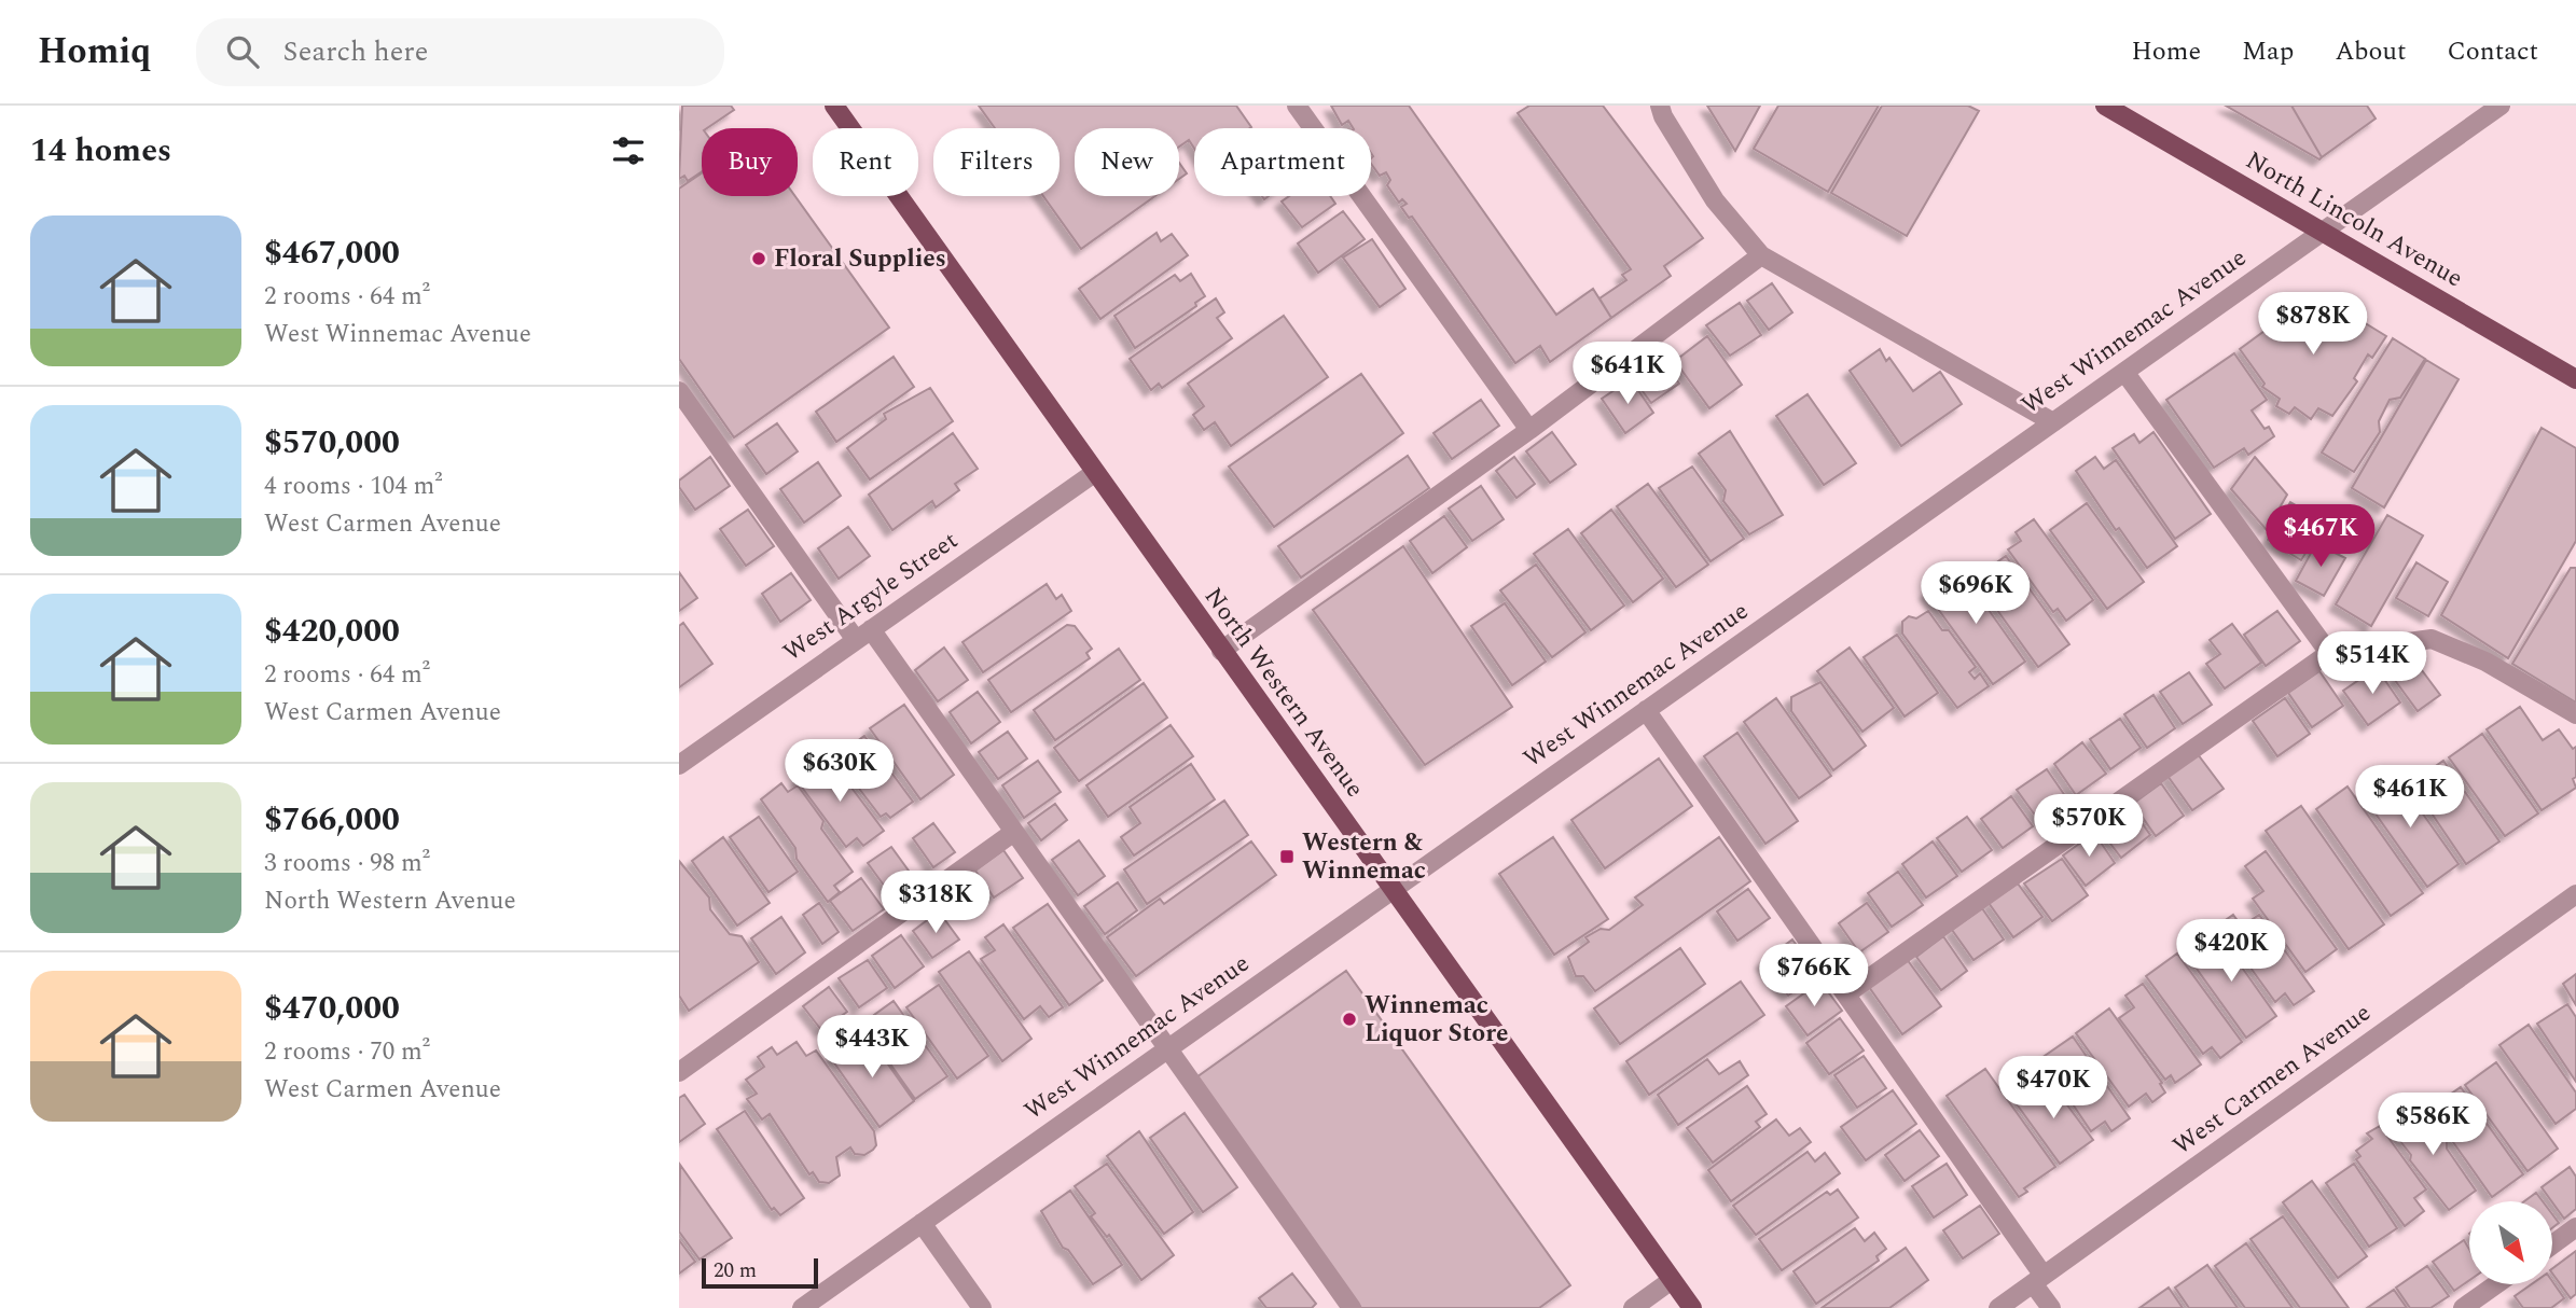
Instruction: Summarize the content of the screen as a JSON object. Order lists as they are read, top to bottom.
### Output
{
  "streets": {
    "main road": ["North Lincoln Avenue", "North Western Avenue"],
    "street": ["West Winnemac Avenue", "West Argyle Street", "West Carmen Avenue"]
  },
  "crossings": [
    ["North Lincoln Avenue", "West Winnemac Avenue"],
    ["West Winnemac Avenue", "North Western Avenue"],
    ["West Argyle Street", "North Western Avenue"]
  ],
  "places": {
    "other": ["Floral Supplies", "Winnemac Liquor Store"],
    "transit": ["Western & Winnemac"]
  },
  "scale_bar": "20 m",
  "north": "bottom right",
  "page": {
    "header": "Homiq",
    "search": "Search here",
    "nav": [
      "Home",
      "Map",
      "About",
      "Contact"
    ],
    "heading": "14 homes",
    "chip": [
      "Buy",
      "Rent",
      "Filters",
      "New",
      "Apartment"
    ],
    "list": [
      {
        "name": "$467,000",
        "note": "2 rooms · 64 m² · West Winnemac Avenue"
      },
      {
        "name": "$570,000",
        "note": "4 rooms · 104 m² · West Carmen Avenue"
      },
      {
        "name": "$420,000",
        "note": "2 rooms · 64 m² · West Carmen Avenue"
      },
      {
        "name": "$766,000",
        "note": "3 rooms · 98 m² · North Western Avenue"
      },
      {
        "name": "$470,000",
        "note": "2 rooms · 70 m² · West Carmen Avenue"
      }
    ],
    "price": [
      "$878K",
      "$641K",
      "$467K",
      "$696K",
      "$514K",
      "$630K",
      "$461K",
      "$570K",
      "$318K",
      "$420K",
      "$766K",
      "$443K",
      "$470K",
      "$586K"
    ],
    "scale": "20 m"
  }
}
